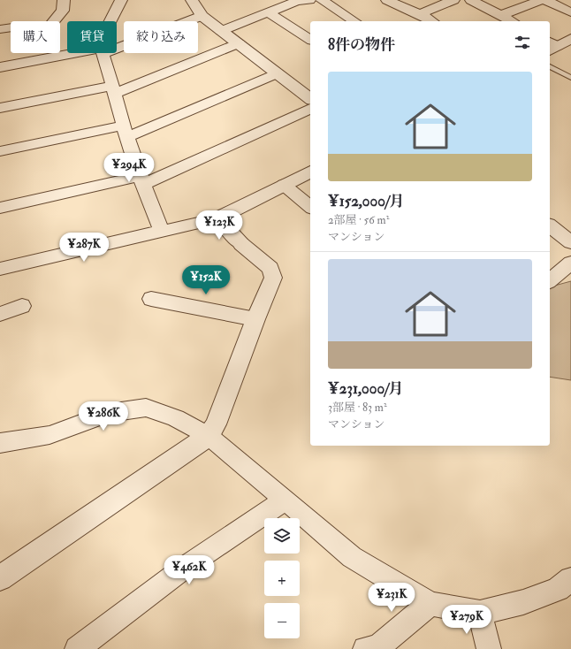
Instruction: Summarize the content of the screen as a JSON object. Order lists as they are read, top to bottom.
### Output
{
  "page": {
    "chip": ["購入", "賃貸", "絞り込み"],
    "heading": "8件の物件",
    "list": [
      {
        "name": "¥152,000/月",
        "note": "2部屋 · 56 m² · マンション"
      },
      {
        "name": "¥231,000/月",
        "note": "3部屋 · 83 m² · マンション"
      }
    ],
    "price": [
      "¥294K",
      "¥123K",
      "¥287K",
      "¥152K",
      "¥286K",
      "¥462K",
      "¥231K",
      "¥279K"
    ],
    "map_buttons": ["+", "−"]
  }
}
